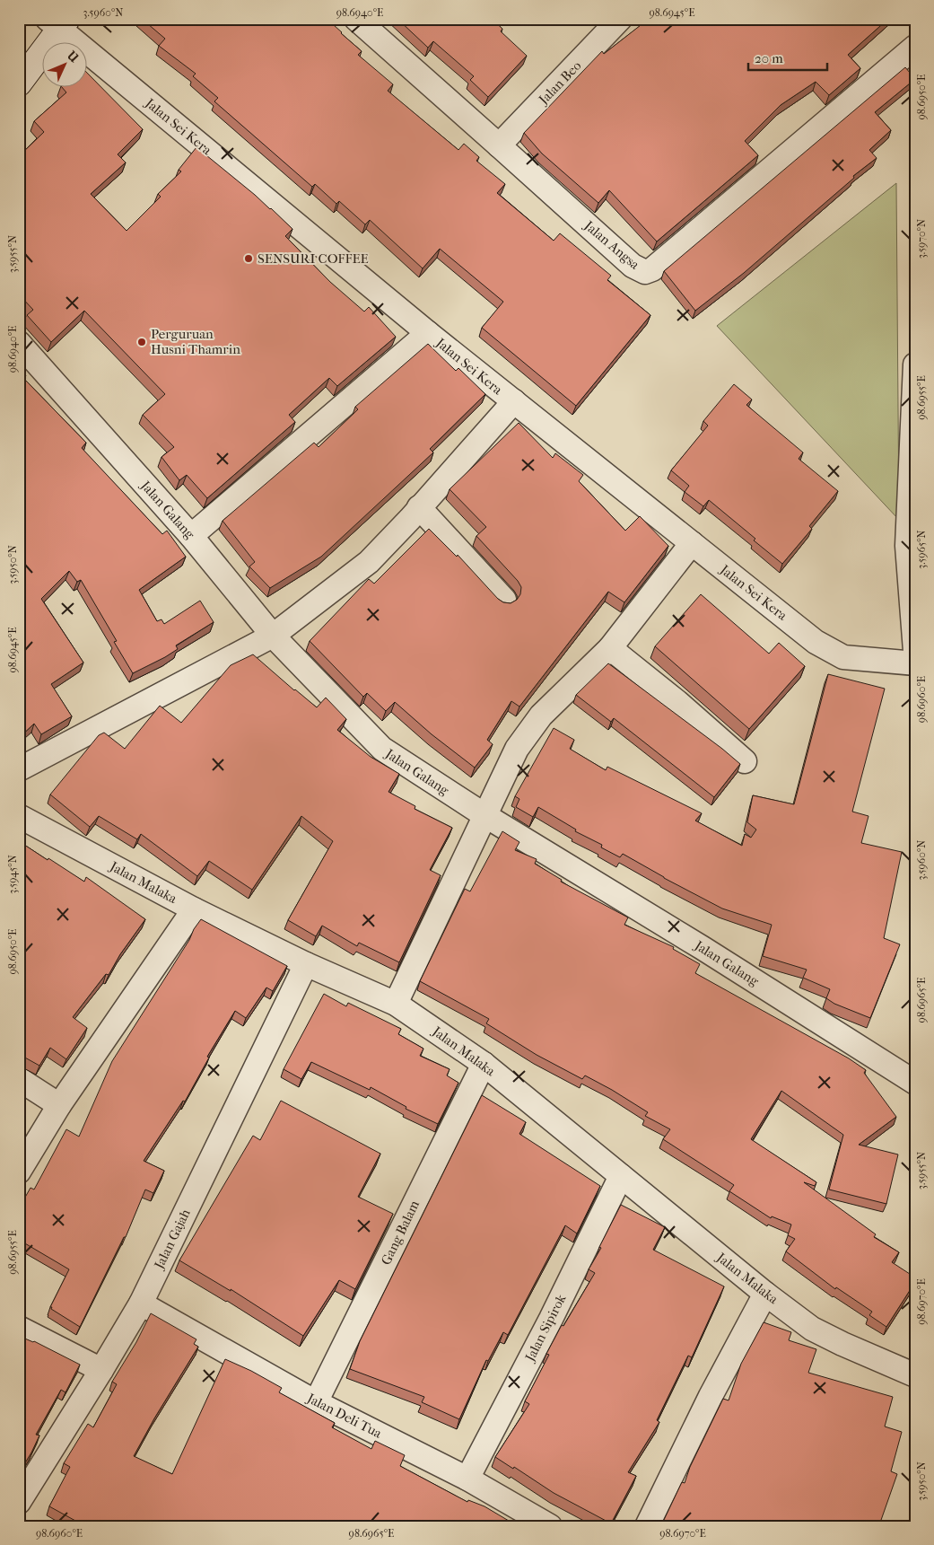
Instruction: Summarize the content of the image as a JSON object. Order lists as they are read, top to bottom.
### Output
{
  "streets": {
    "street": [
      "Jalan Beo",
      "Jalan Sei Kera",
      "Jalan Angsa",
      "Jalan Galang",
      "Jalan Malaka",
      "Gang Balam",
      "Jalan Gajah",
      "Jalan Sipirok",
      "Jalan Deli Tua"
    ]
  },
  "crossings": [
    ["Jalan Beo", "Jalan Angsa"],
    ["Jalan Malaka", "Gang Balam"],
    ["Jalan Malaka", "Jalan Gajah"],
    ["Jalan Malaka", "Jalan Sipirok"],
    ["Gang Balam", "Jalan Deli Tua"],
    ["Jalan Gajah", "Jalan Deli Tua"],
    ["Jalan Sipirok", "Jalan Deli Tua"]
  ],
  "places": ["SENSURI COFFEE", "Perguruan Husni Thamrin"],
  "scale_bar": "20 m",
  "north": "top right",
  "coordinates": [
    "3.5960°N",
    "98.6940°E",
    "98.6945°E",
    "98.6950°E",
    "3.5970°N",
    "3.5955°N",
    "98.6955°E",
    "3.5965°N",
    "3.5950°N",
    "98.6960°E",
    "3.5945°N",
    "98.6965°E",
    "98.6970°E"
  ]
}
